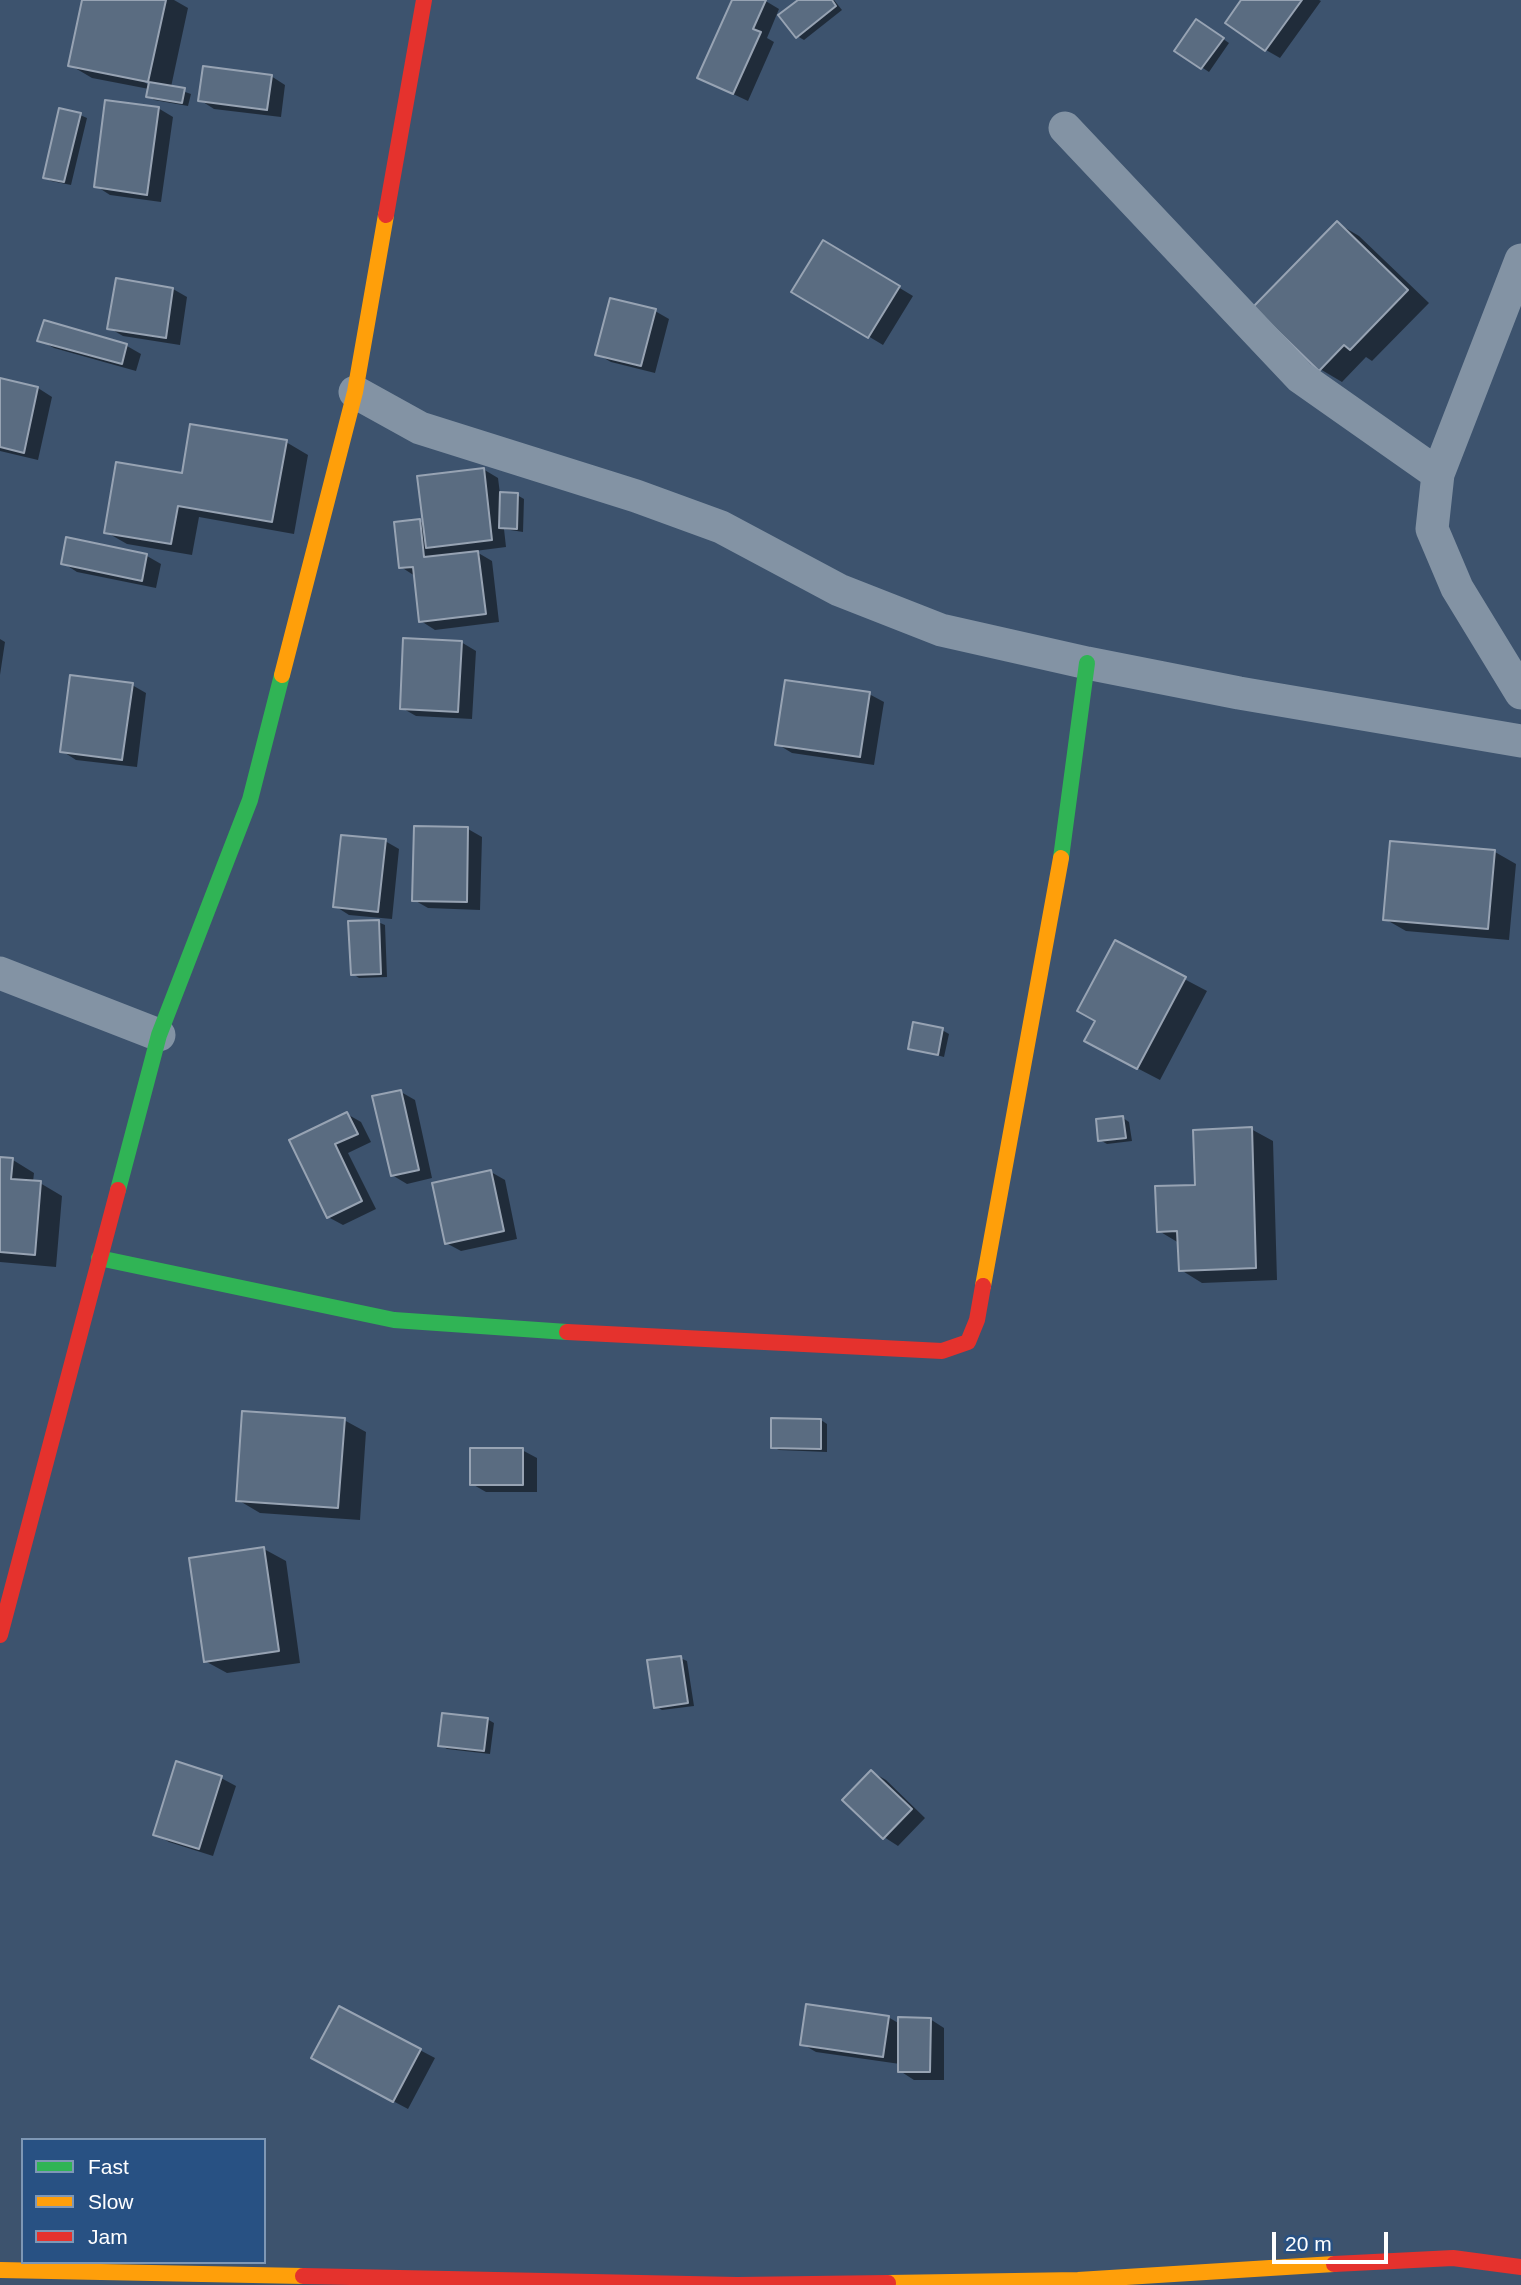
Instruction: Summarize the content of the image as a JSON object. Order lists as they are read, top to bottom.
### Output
{
  "legend": ["Fast", "Slow", "Jam"],
  "scale_bar": "20 m"
}
